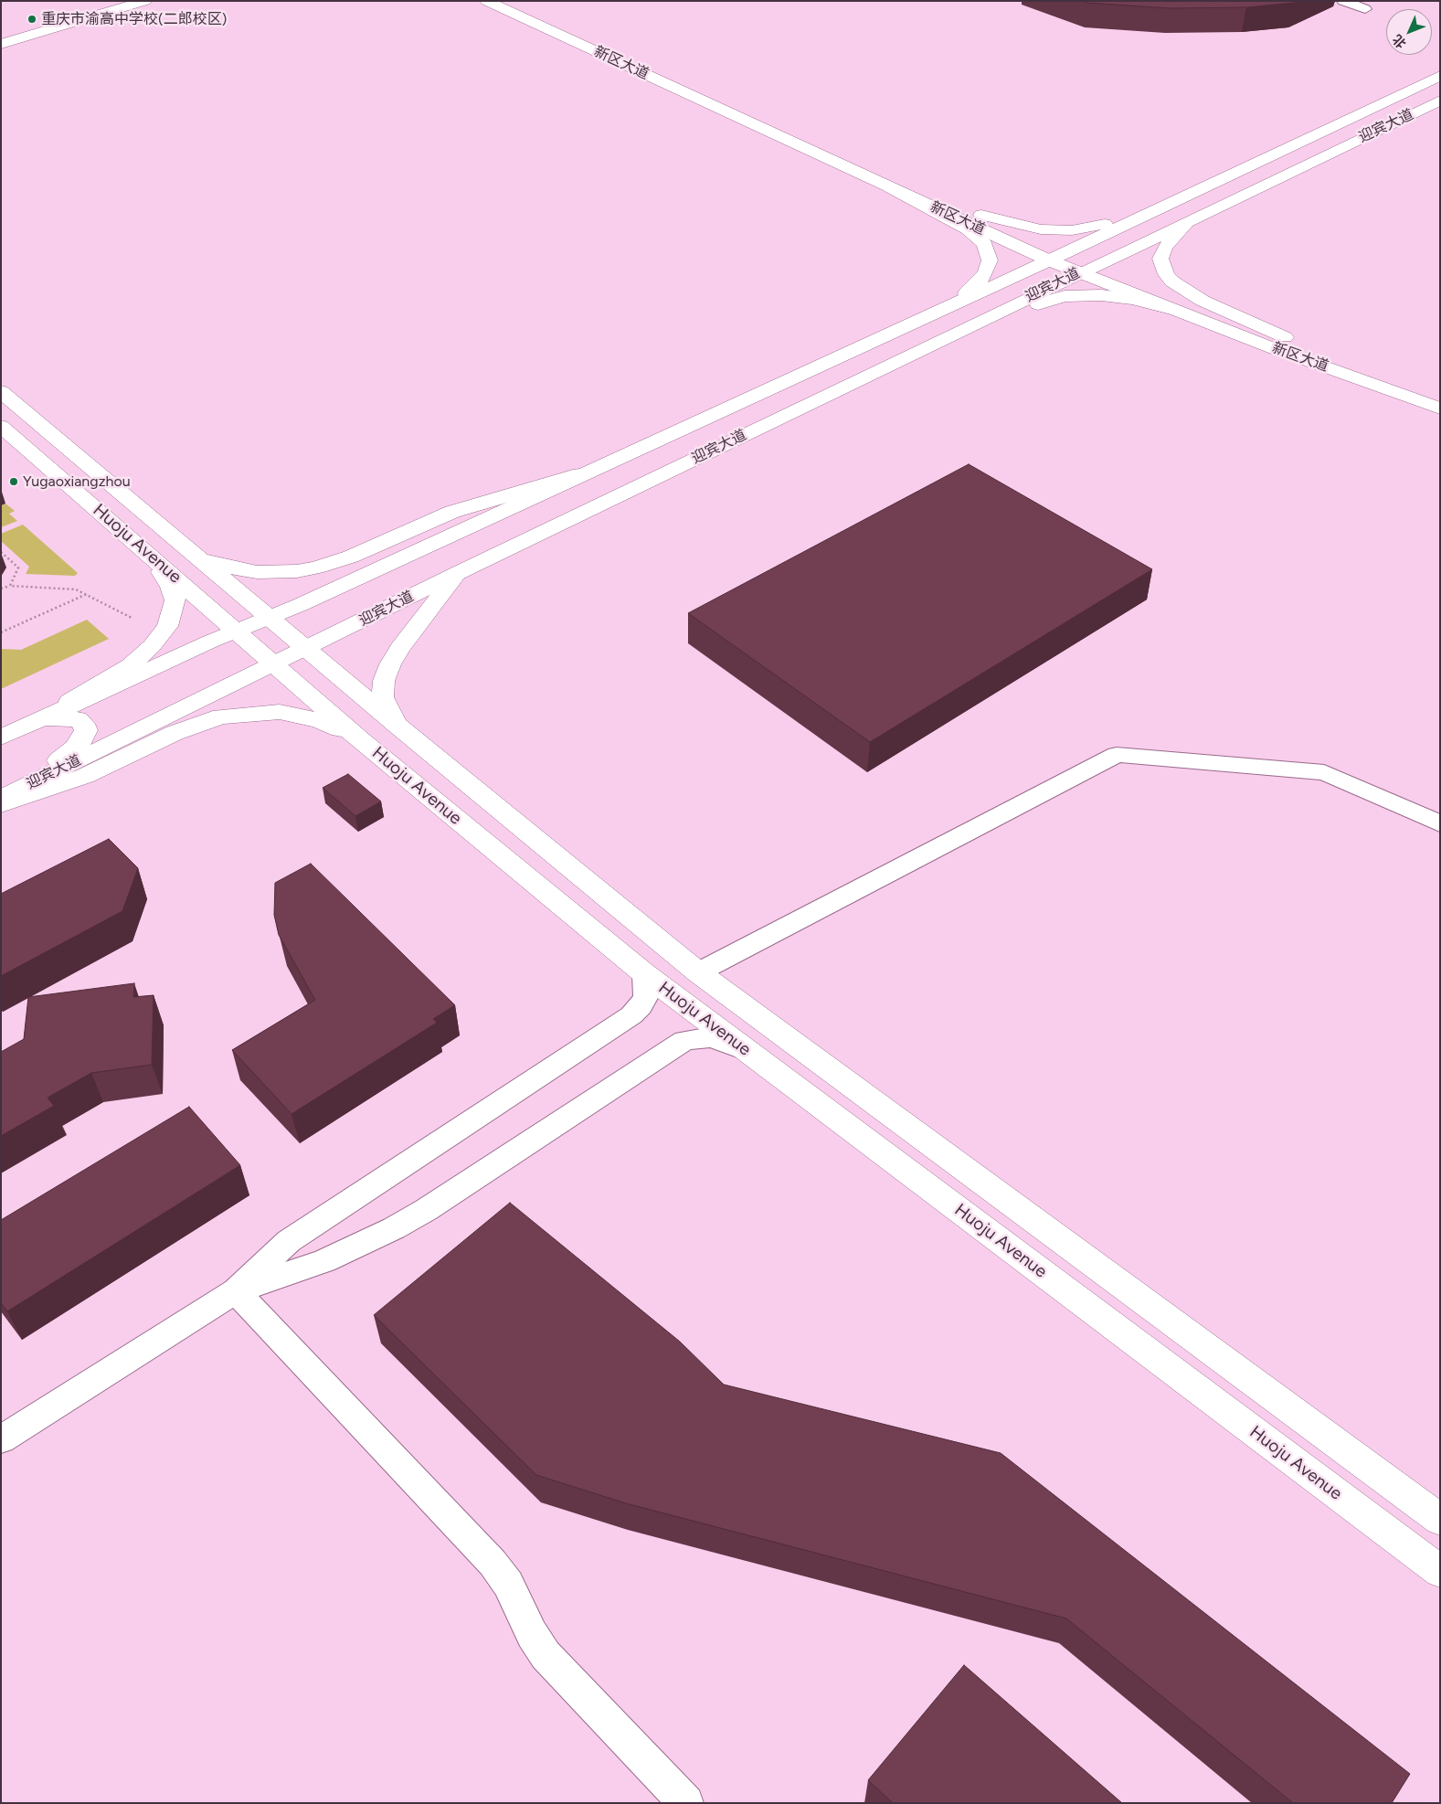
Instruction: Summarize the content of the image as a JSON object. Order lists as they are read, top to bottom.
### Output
{
  "streets": {
    "main road": ["新区大道", "迎宾大道", "Huoju Avenue"]
  },
  "crossings": [
    ["新区大道", "迎宾大道"],
    ["迎宾大道", "Huoju Avenue"]
  ],
  "places": ["重庆市渝高中学校(二郎校区)", "Yugaoxiangzhou"],
  "north": "bottom left"
}
